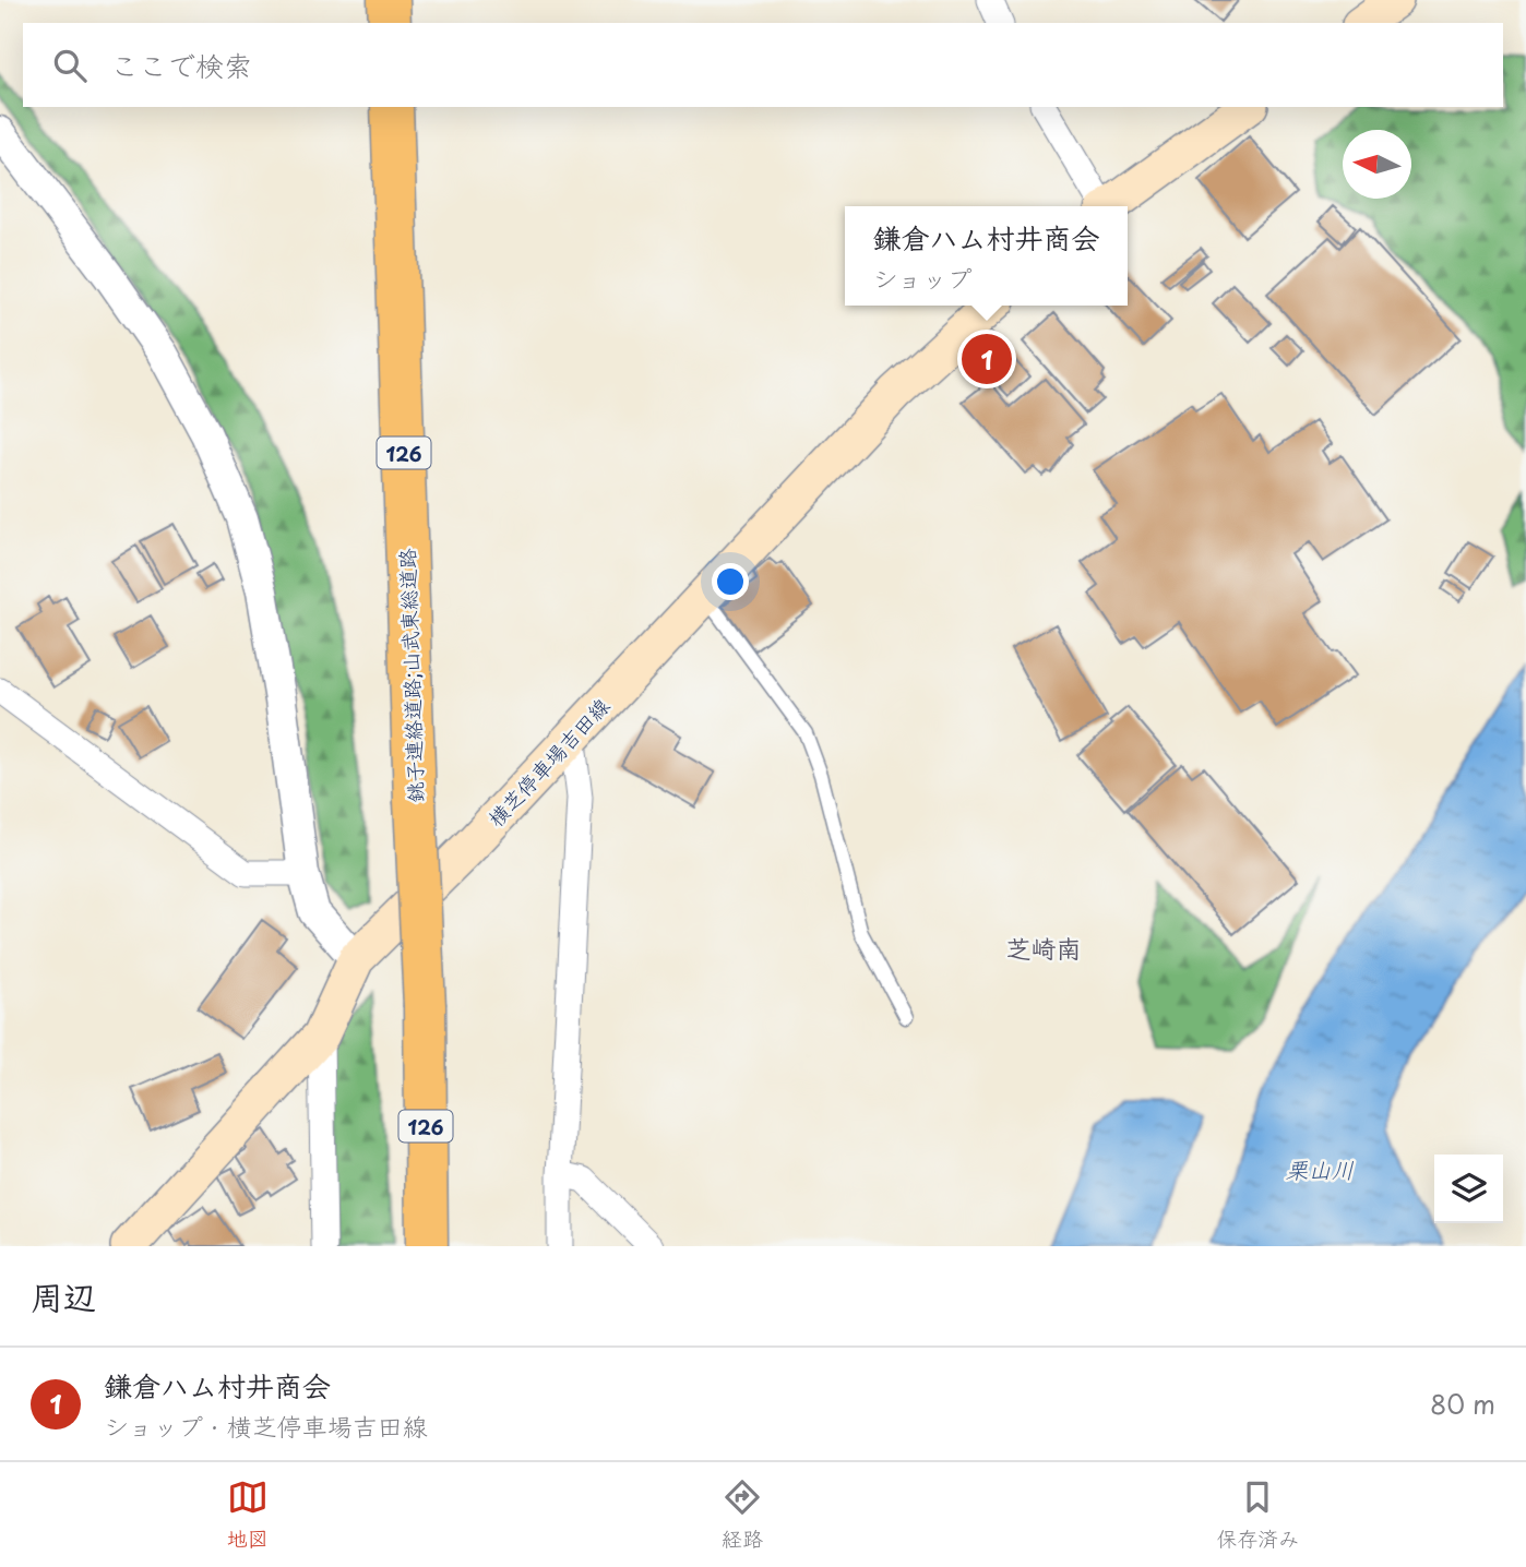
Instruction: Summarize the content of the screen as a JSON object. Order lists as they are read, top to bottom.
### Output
{
  "streets": {
    "highway": ["126", "銚子連絡道路;山武東総道路"],
    "main road": ["横芝停車場吉田線"]
  },
  "districts": ["芝崎南"],
  "water": ["栗山川"],
  "north": "left",
  "page": {
    "search": "ここで検索",
    "popup": ["鎌倉ハム村井商会", "ショップ"],
    "pins": "1",
    "heading": "周辺",
    "list": [
      {
        "mark": "1",
        "name": "鎌倉ハム村井商会",
        "note": "ショップ · 横芝停車場吉田線",
        "value": "80 m"
      }
    ],
    "nav": ["地図", "経路", "保存済み"]
  }
}
